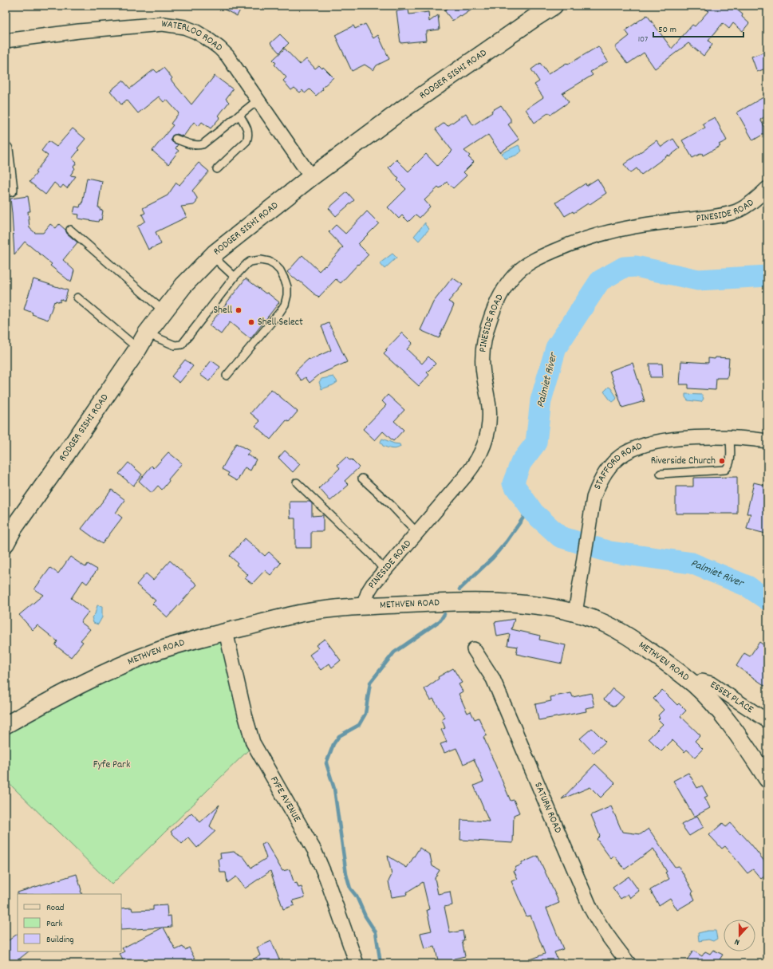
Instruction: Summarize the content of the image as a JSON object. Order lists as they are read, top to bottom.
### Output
{
  "streets": {
    "main road": ["RODGER SISHI ROAD"],
    "street": [
      "WATERLOO ROAD",
      "PINESIDE ROAD",
      "STAFFORD ROAD",
      "METHVEN ROAD",
      "ESSEX PLACE",
      "FYFE AVENUE",
      "SATURN ROAD"
    ]
  },
  "crossings": [
    ["WATERLOO ROAD", "RODGER SISHI ROAD"],
    ["PINESIDE ROAD", "METHVEN ROAD"],
    ["STAFFORD ROAD", "METHVEN ROAD"],
    ["METHVEN ROAD", "ESSEX PLACE"],
    ["METHVEN ROAD", "FYFE AVENUE"]
  ],
  "water": ["Palmiet River"],
  "parks": ["Fyfe Park"],
  "places": ["Shell", "Shell Select", "Riverside Church"],
  "house_numbers": ["107"],
  "legend": ["Road", "Park", "Building"],
  "scale_bar": "50 m",
  "north": "bottom"
}
